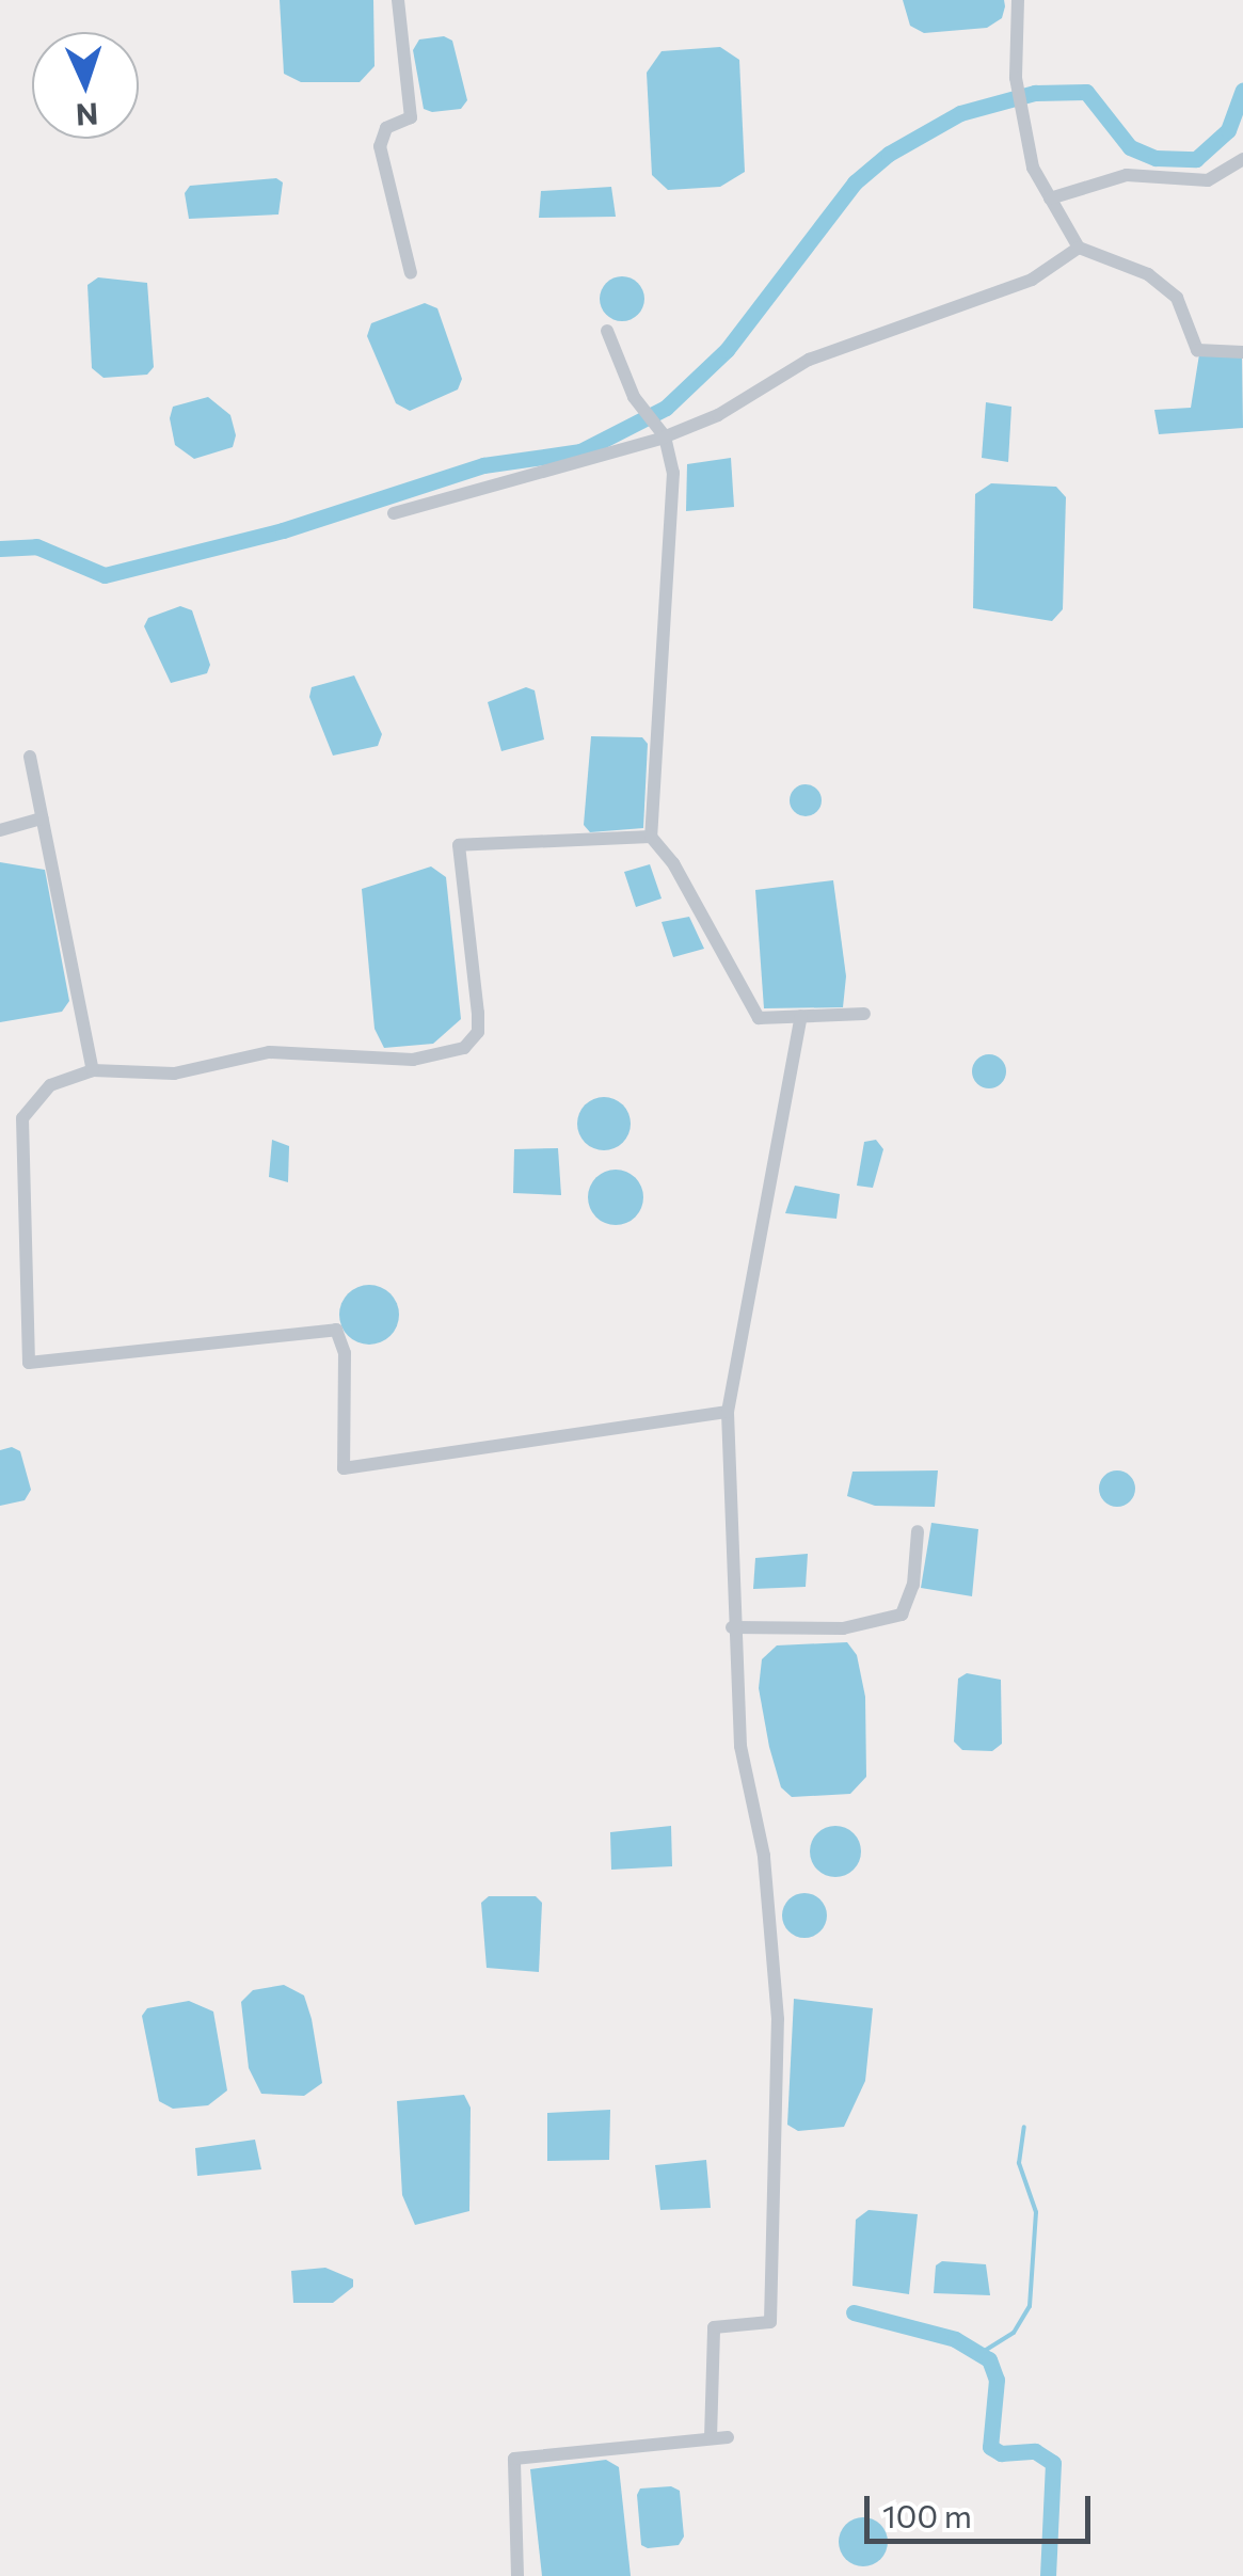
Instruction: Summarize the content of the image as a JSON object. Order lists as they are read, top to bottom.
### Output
{
  "scale_bar": "100 m",
  "north": "bottom"
}
